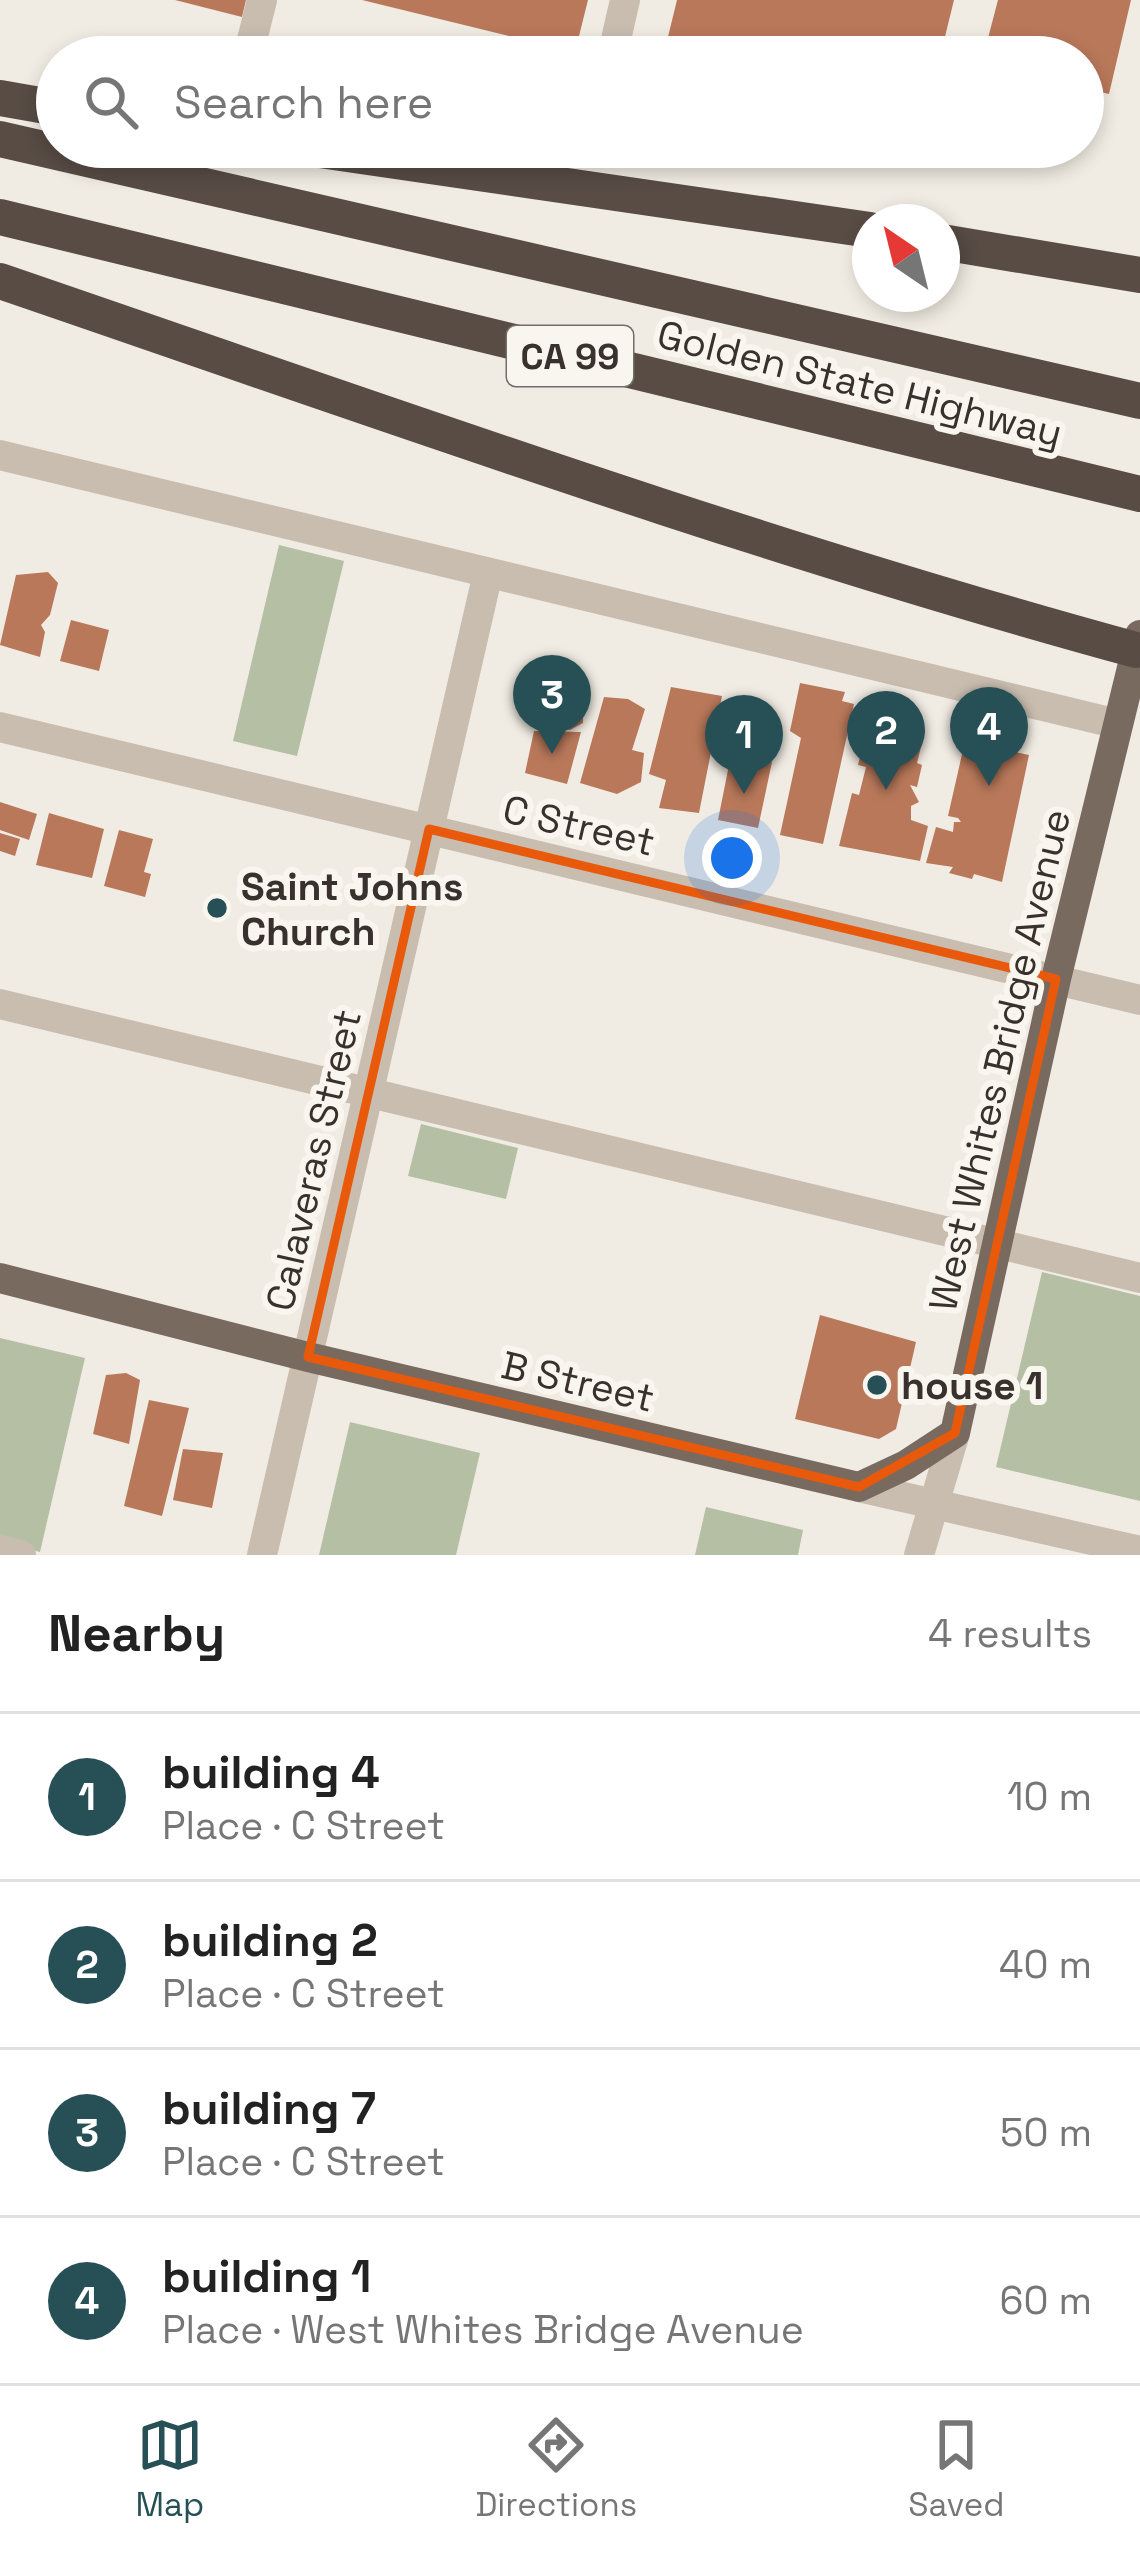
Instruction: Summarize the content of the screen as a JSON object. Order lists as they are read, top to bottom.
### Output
{
  "streets": {
    "highway": ["CA 99", "Golden State Highway"],
    "main road": ["West Whites Bridge Avenue", "B Street"],
    "street": ["C Street", "Calaveras Street"]
  },
  "crossings": [
    ["C Street", "West Whites Bridge Avenue"],
    ["C Street", "Calaveras Street"],
    ["West Whites Bridge Avenue", "B Street"],
    ["Calaveras Street", "B Street"]
  ],
  "places": ["Saint Johns Church", "house 1"],
  "north": "top left",
  "page": {
    "search": "Search here",
    "pins": [
      "3",
      "4",
      "2",
      "1"
    ],
    "heading": ["Nearby", "4 results"],
    "list": [
      {
        "mark": "1",
        "name": "building 4",
        "note": "Place · C Street",
        "value": "10 m"
      },
      {
        "mark": "2",
        "name": "building 2",
        "note": "Place · C Street",
        "value": "40 m"
      },
      {
        "mark": "3",
        "name": "building 7",
        "note": "Place · C Street",
        "value": "50 m"
      },
      {
        "mark": "4",
        "name": "building 1",
        "note": "Place · West Whites Bridge Avenue",
        "value": "60 m"
      }
    ],
    "nav": ["Map", "Directions", "Saved"]
  }
}
